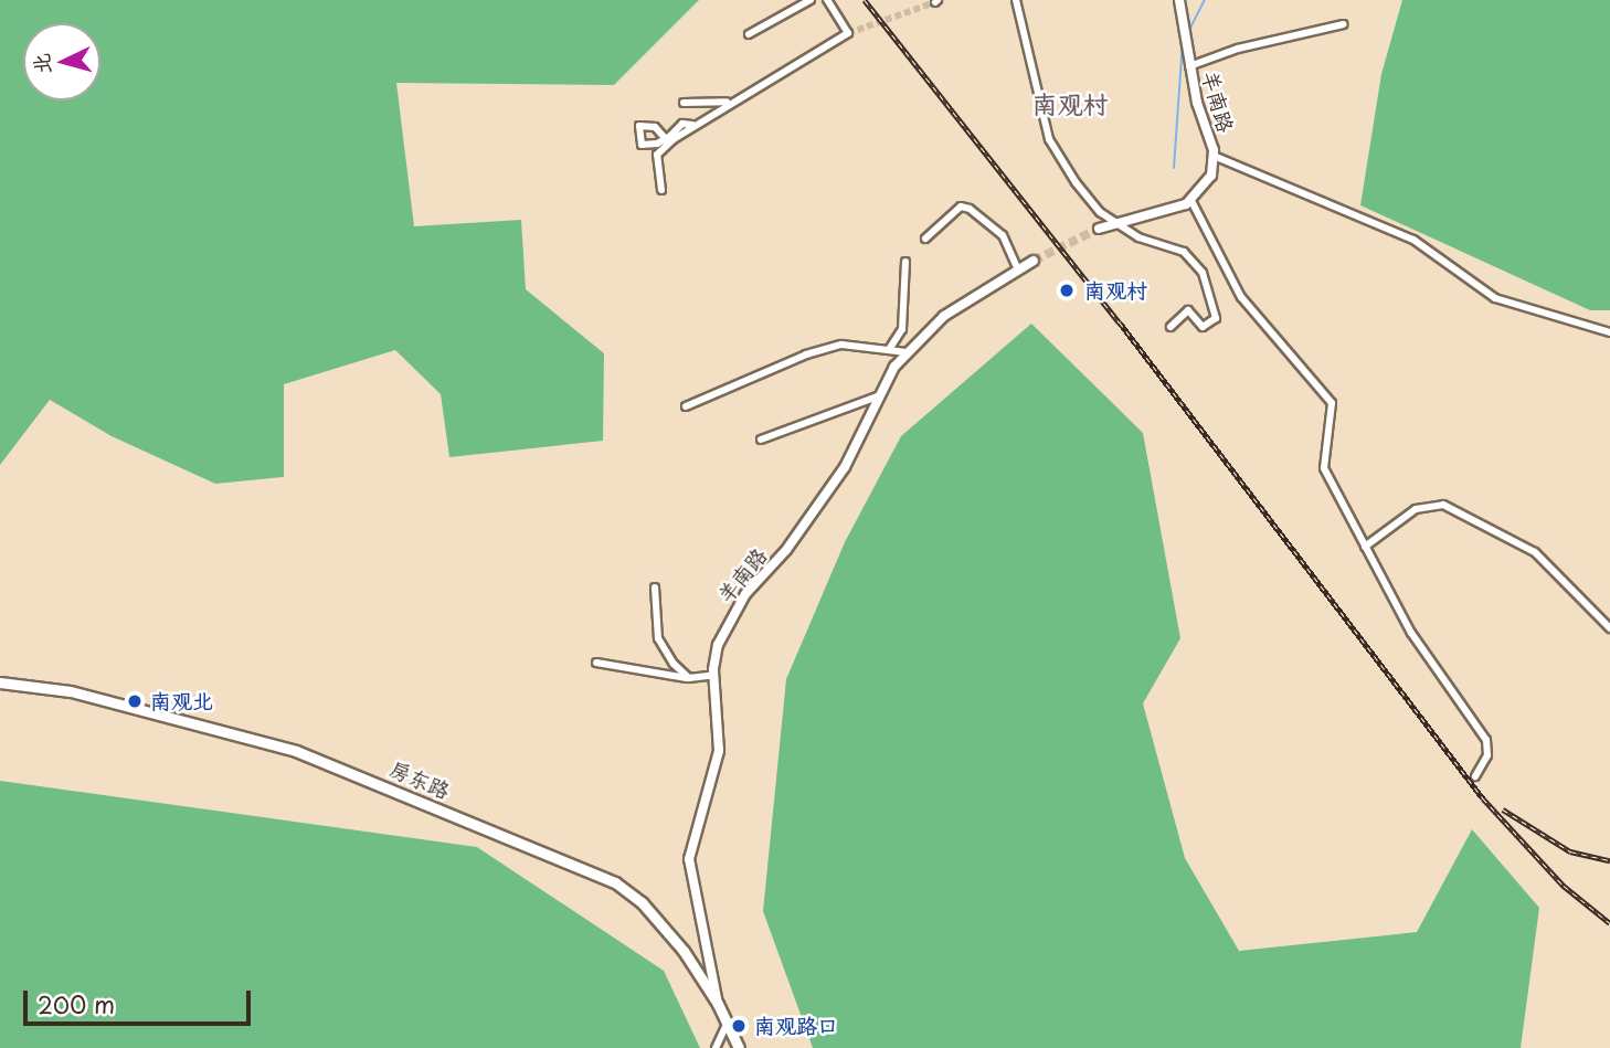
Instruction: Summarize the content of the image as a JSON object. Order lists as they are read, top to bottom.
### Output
{
  "streets": {
    "main road": ["房东路"],
    "street": ["羊南路"]
  },
  "crossings": [
    ["羊南路", "房东路"]
  ],
  "districts": ["南观村"],
  "places": ["南观村", "南观北", "南观路口"],
  "scale_bar": "200 m",
  "north": "left"
}
